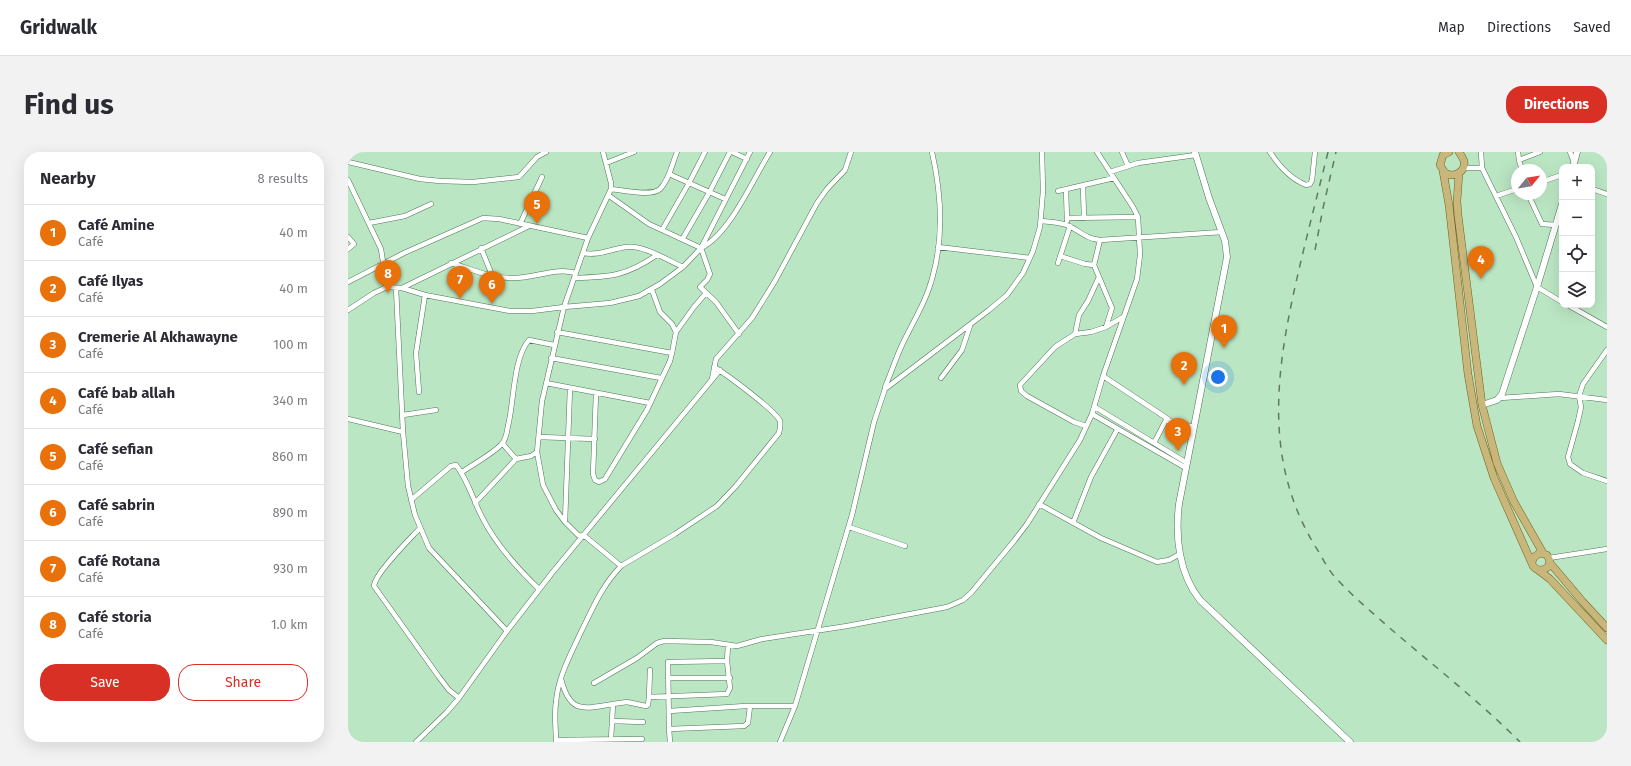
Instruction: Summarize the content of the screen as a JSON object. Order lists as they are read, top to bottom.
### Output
{
  "north": "top right",
  "page": {
    "header": "Gridwalk",
    "nav": ["Map", "Directions", "Saved"],
    "buttons": [
      "Directions",
      ["Save", "Share"]
    ],
    "title": "Find us",
    "heading": ["Nearby", "8 results"],
    "map_buttons": ["+", "−"],
    "pins": [
      "5",
      "4",
      "8",
      "7",
      "6",
      "1",
      "2",
      "3"
    ],
    "list": [
      {
        "mark": "1",
        "name": "Café Amine",
        "note": "Café",
        "value": "40 m"
      },
      {
        "mark": "2",
        "name": "Café Ilyas",
        "note": "Café",
        "value": "40 m"
      },
      {
        "mark": "3",
        "name": "Cremerie Al Akhawayne",
        "note": "Café",
        "value": "100 m"
      },
      {
        "mark": "4",
        "name": "Café bab allah",
        "note": "Café",
        "value": "340 m"
      },
      {
        "mark": "5",
        "name": "Café sefian",
        "note": "Café",
        "value": "860 m"
      },
      {
        "mark": "6",
        "name": "Café sabrin",
        "note": "Café",
        "value": "890 m"
      },
      {
        "mark": "7",
        "name": "Café Rotana",
        "note": "Café",
        "value": "930 m"
      },
      {
        "mark": "8",
        "name": "Café storia",
        "note": "Café",
        "value": "1.0 km"
      }
    ]
  }
}
